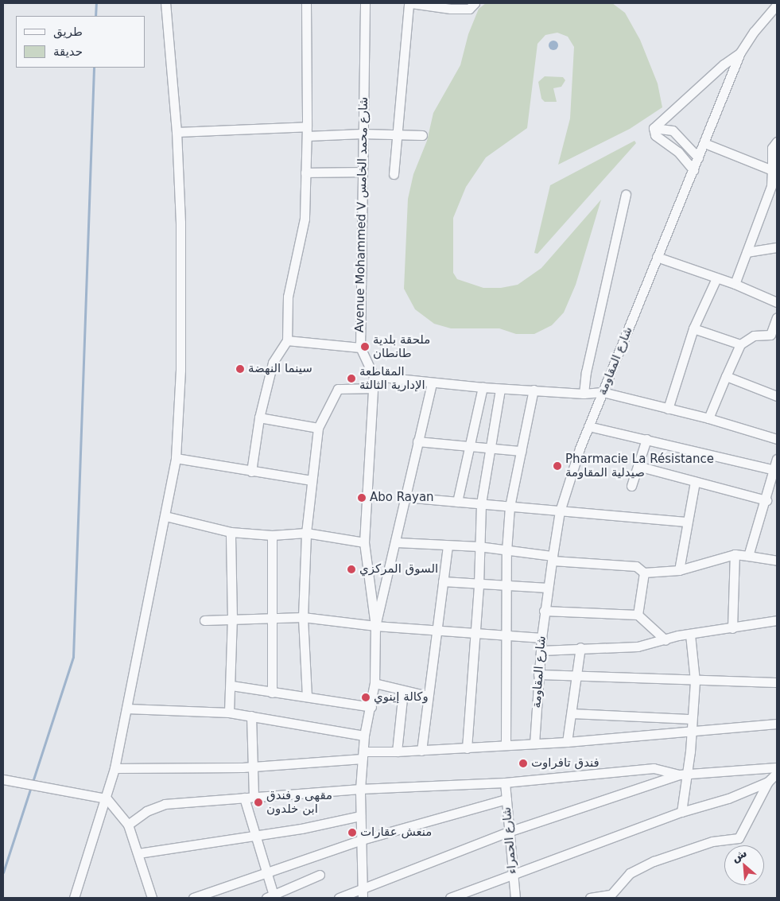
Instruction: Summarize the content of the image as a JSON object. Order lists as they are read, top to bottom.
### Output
{
  "streets": {
    "street": ["Avenue Mohammed V شارع محمد الخامس", "شارع المقاومة", "شارع الحمراء"]
  },
  "places": [
    "ملحقة بلدية طانطان",
    "سينما النهضة",
    "المقاطعة الإدارية الثالثة",
    "Pharmacie La Résistance صيدلية المقاومة",
    "Abo Rayan",
    "السوق المركزي",
    "وكالة إينوي",
    "فندق تافراوت",
    "مقهى و فندق ابن خلدون",
    "منعش عقارات"
  ],
  "legend": ["طريق", "حديقة"],
  "north": "top left"
}
